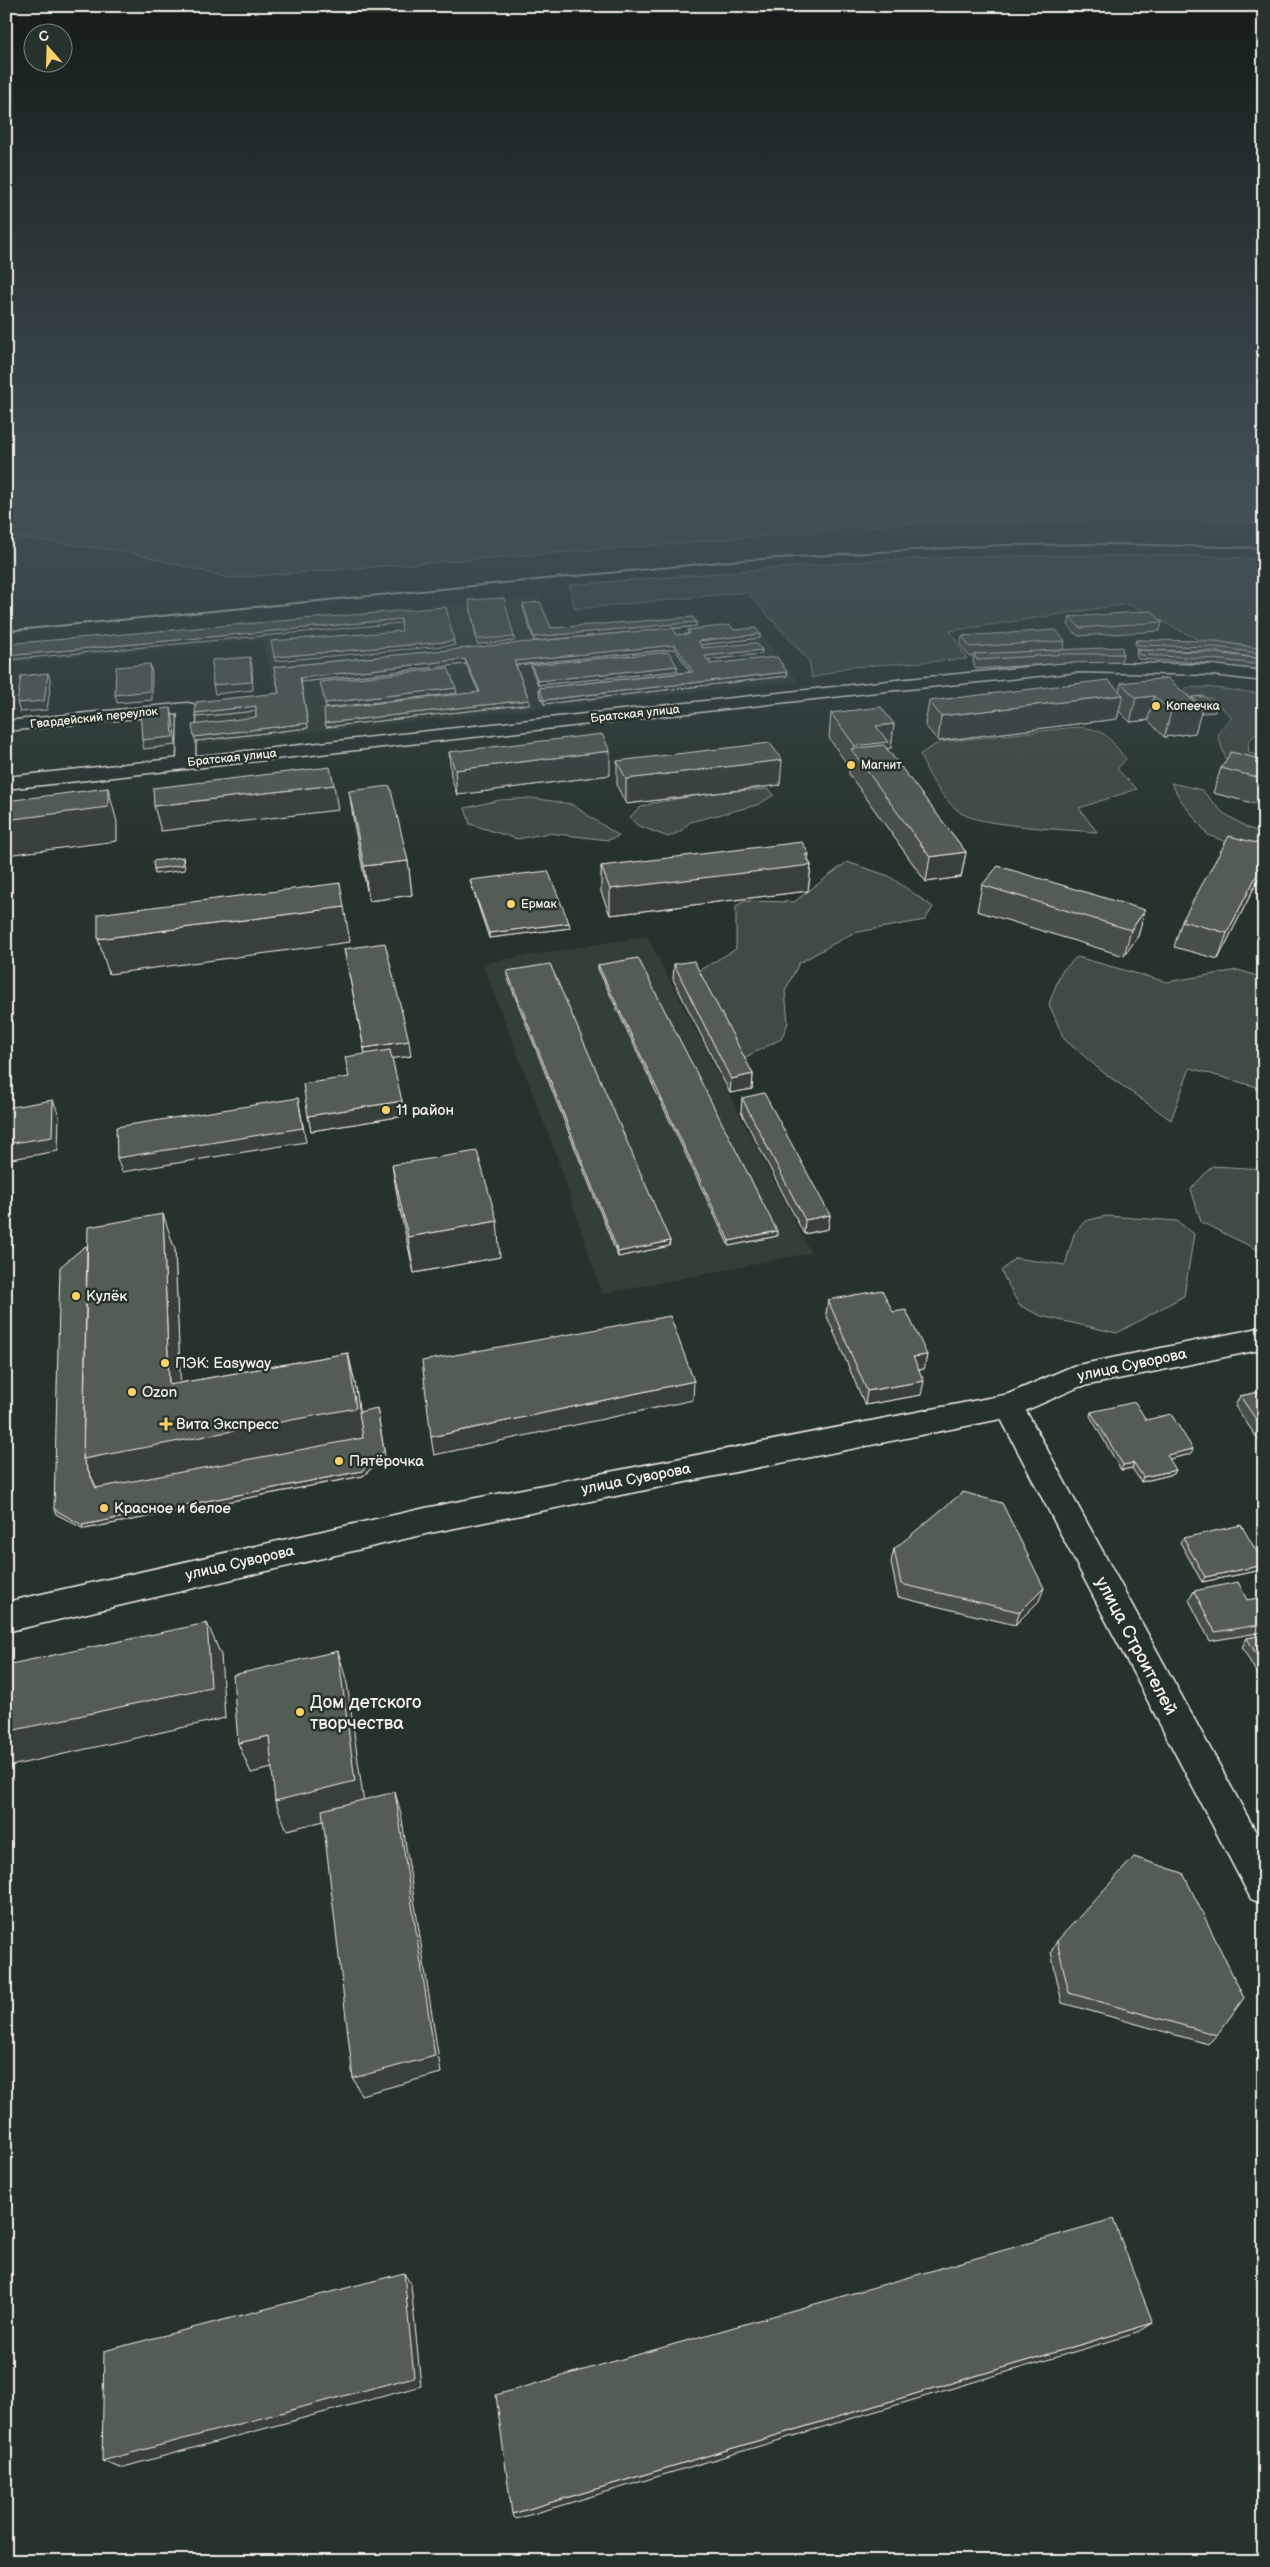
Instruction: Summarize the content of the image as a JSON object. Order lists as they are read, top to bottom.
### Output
{
  "streets": {
    "street": [
      "Братская улица",
      "Гвардейский переулок",
      "улица Суворова",
      "улица Строителей"
    ]
  },
  "crossings": [
    ["Братская улица", "Гвардейский переулок"],
    ["улица Суворова", "улица Строителей"]
  ],
  "places": {
    "other": [
      "Копеечка",
      "Магнит",
      "Ермак",
      "11 район",
      "Кулёк",
      "ПЭК: Easyway",
      "Ozon",
      "Пятёрочка",
      "Красное и белое",
      "Дом детского творчества"
    ],
    "health": ["Вита Экспресс"]
  },
  "north": "top"
}
